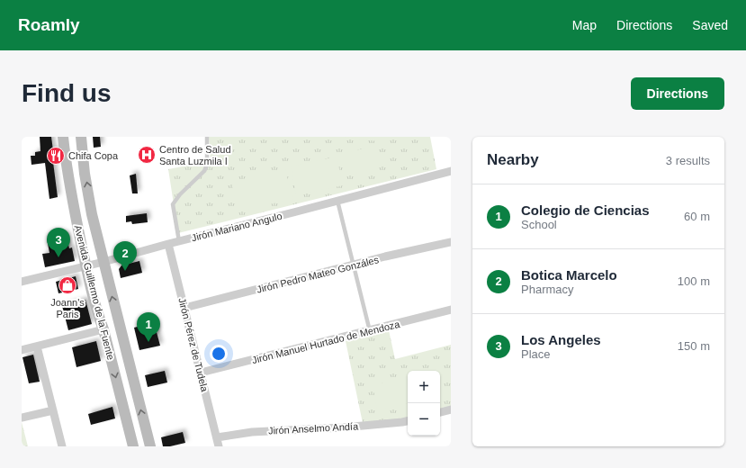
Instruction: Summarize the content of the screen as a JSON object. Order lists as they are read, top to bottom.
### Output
{
  "streets": {
    "main road": ["Avenida Guillermo de la Fuente"],
    "street": [
      "Jirón Mariano Angulo",
      "Jirón Pedro Mateo Gonzáles",
      "Jirón Manuel Hurtado de Mendoza",
      "Jirón Pérez de Tudela",
      "Jirón Anselmo Andía"
    ]
  },
  "crossings": [
    ["Jirón Mariano Angulo", "Avenida Guillermo de la Fuente"],
    ["Jirón Mariano Angulo", "Jirón Pérez de Tudela"],
    ["Jirón Pedro Mateo Gonzáles", "Jirón Pérez de Tudela"],
    ["Jirón Manuel Hurtado de Mendoza", "Jirón Pérez de Tudela"],
    ["Jirón Pérez de Tudela", "Jirón Anselmo Andía"]
  ],
  "places": {
    "hospital": ["Centro de Salud Santa Luzmila I"],
    "restaurant": ["Chifa Copa"],
    "shop": ["Joann's Paris"]
  },
  "page": {
    "header": "Roamly",
    "nav": ["Map", "Directions", "Saved"],
    "buttons": "Directions",
    "title": "Find us",
    "heading": ["Nearby", "3 results"],
    "list": [
      {
        "mark": "1",
        "name": "Colegio de Ciencias",
        "note": "School",
        "value": "60 m"
      },
      {
        "mark": "2",
        "name": "Botica Marcelo",
        "note": "Pharmacy",
        "value": "100 m"
      },
      {
        "mark": "3",
        "name": "Los Angeles",
        "note": "Place",
        "value": "150 m"
      }
    ],
    "pins": ["3", "2", "1"],
    "map_buttons": ["+", "−"]
  }
}
